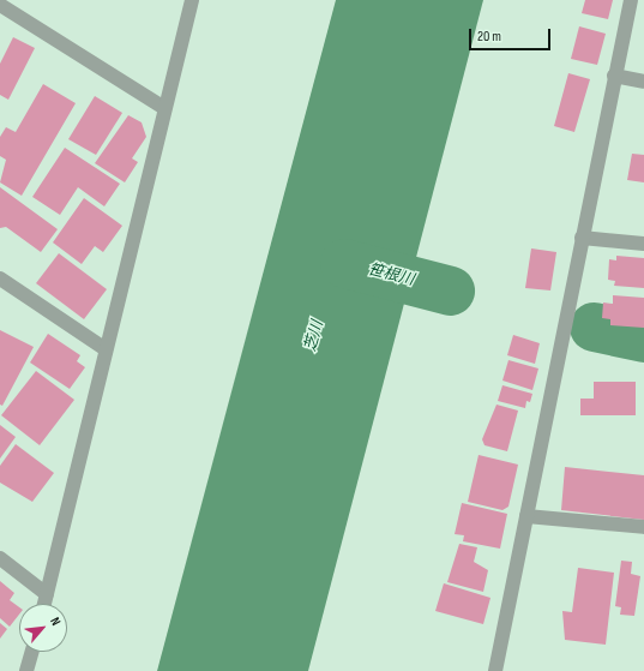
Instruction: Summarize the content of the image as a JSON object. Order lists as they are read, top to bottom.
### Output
{
  "water": ["笹根川", "芝川"],
  "scale_bar": "20 m",
  "north": "top right"
}
